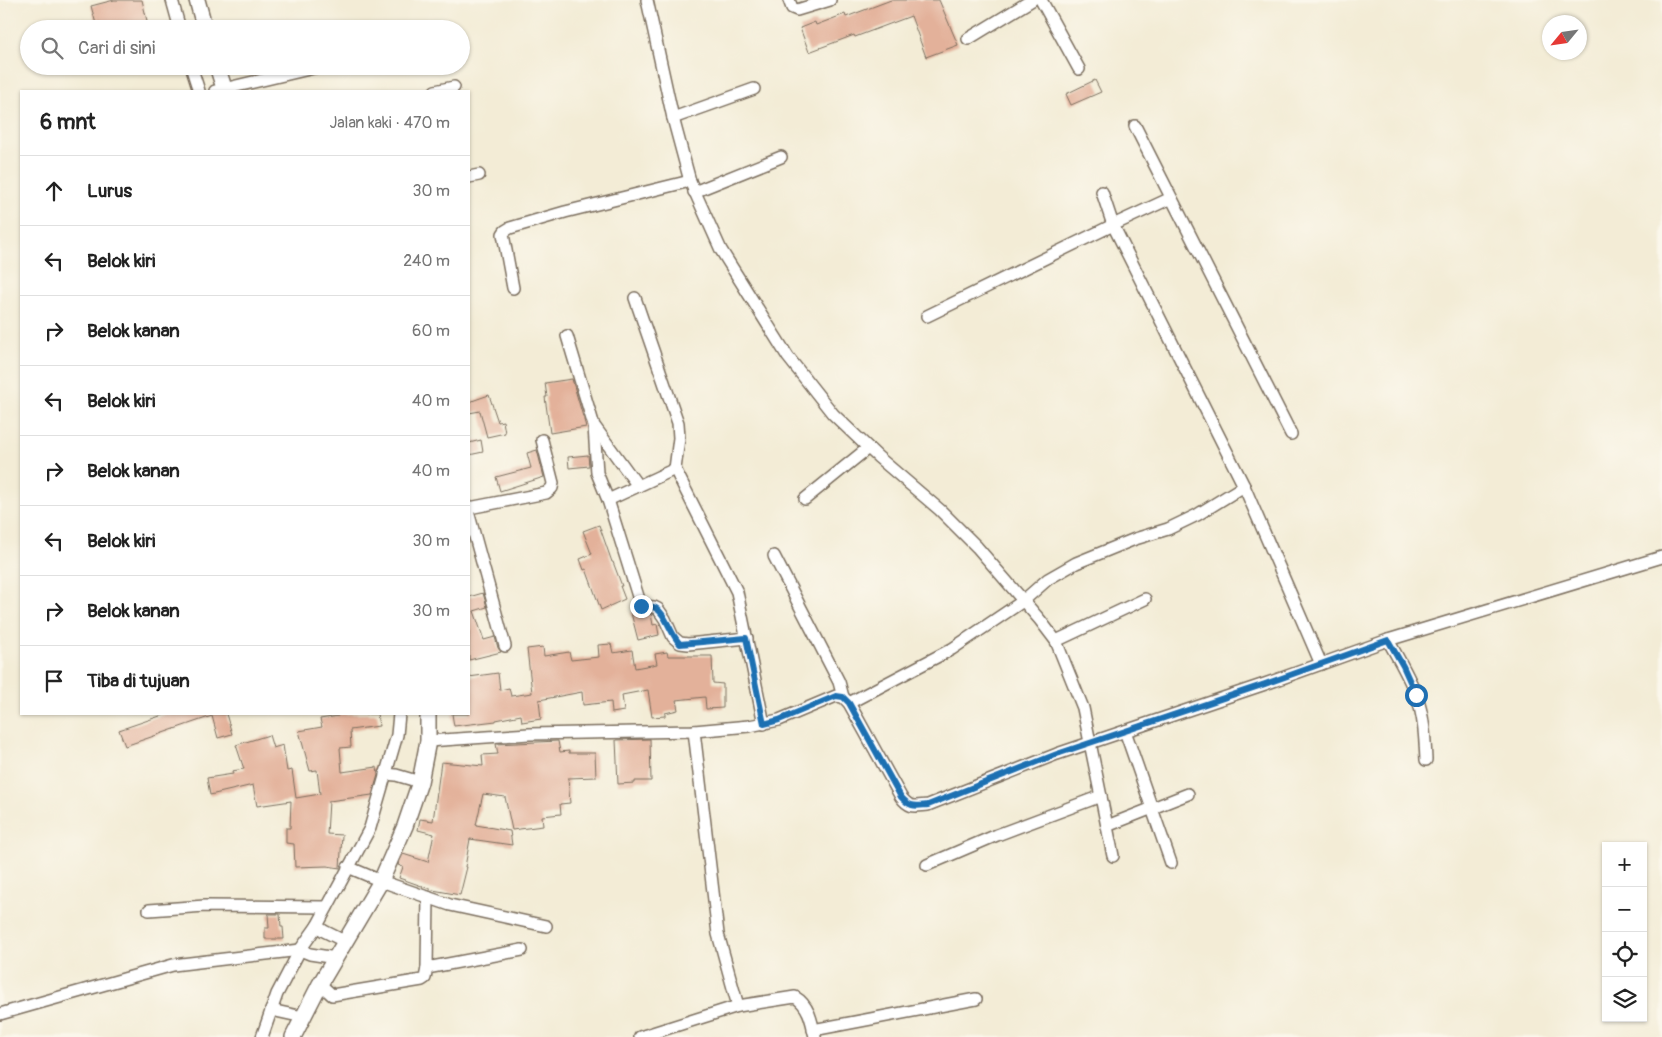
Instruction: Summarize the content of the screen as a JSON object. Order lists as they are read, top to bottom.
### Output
{
  "north": "bottom left",
  "page": {
    "search": "Cari di sini",
    "heading": ["6 mnt", "Jalan kaki · 470 m"],
    "list": [
      ["Lurus", "30 m"],
      ["Belok kiri", "240 m"],
      ["Belok kanan", "60 m"],
      ["Belok kiri", "40 m"],
      ["Belok kanan", "40 m"],
      ["Belok kiri", "30 m"],
      ["Belok kanan", "30 m"],
      "Tiba di tujuan"
    ],
    "map_buttons": ["+", "−"]
  }
}
